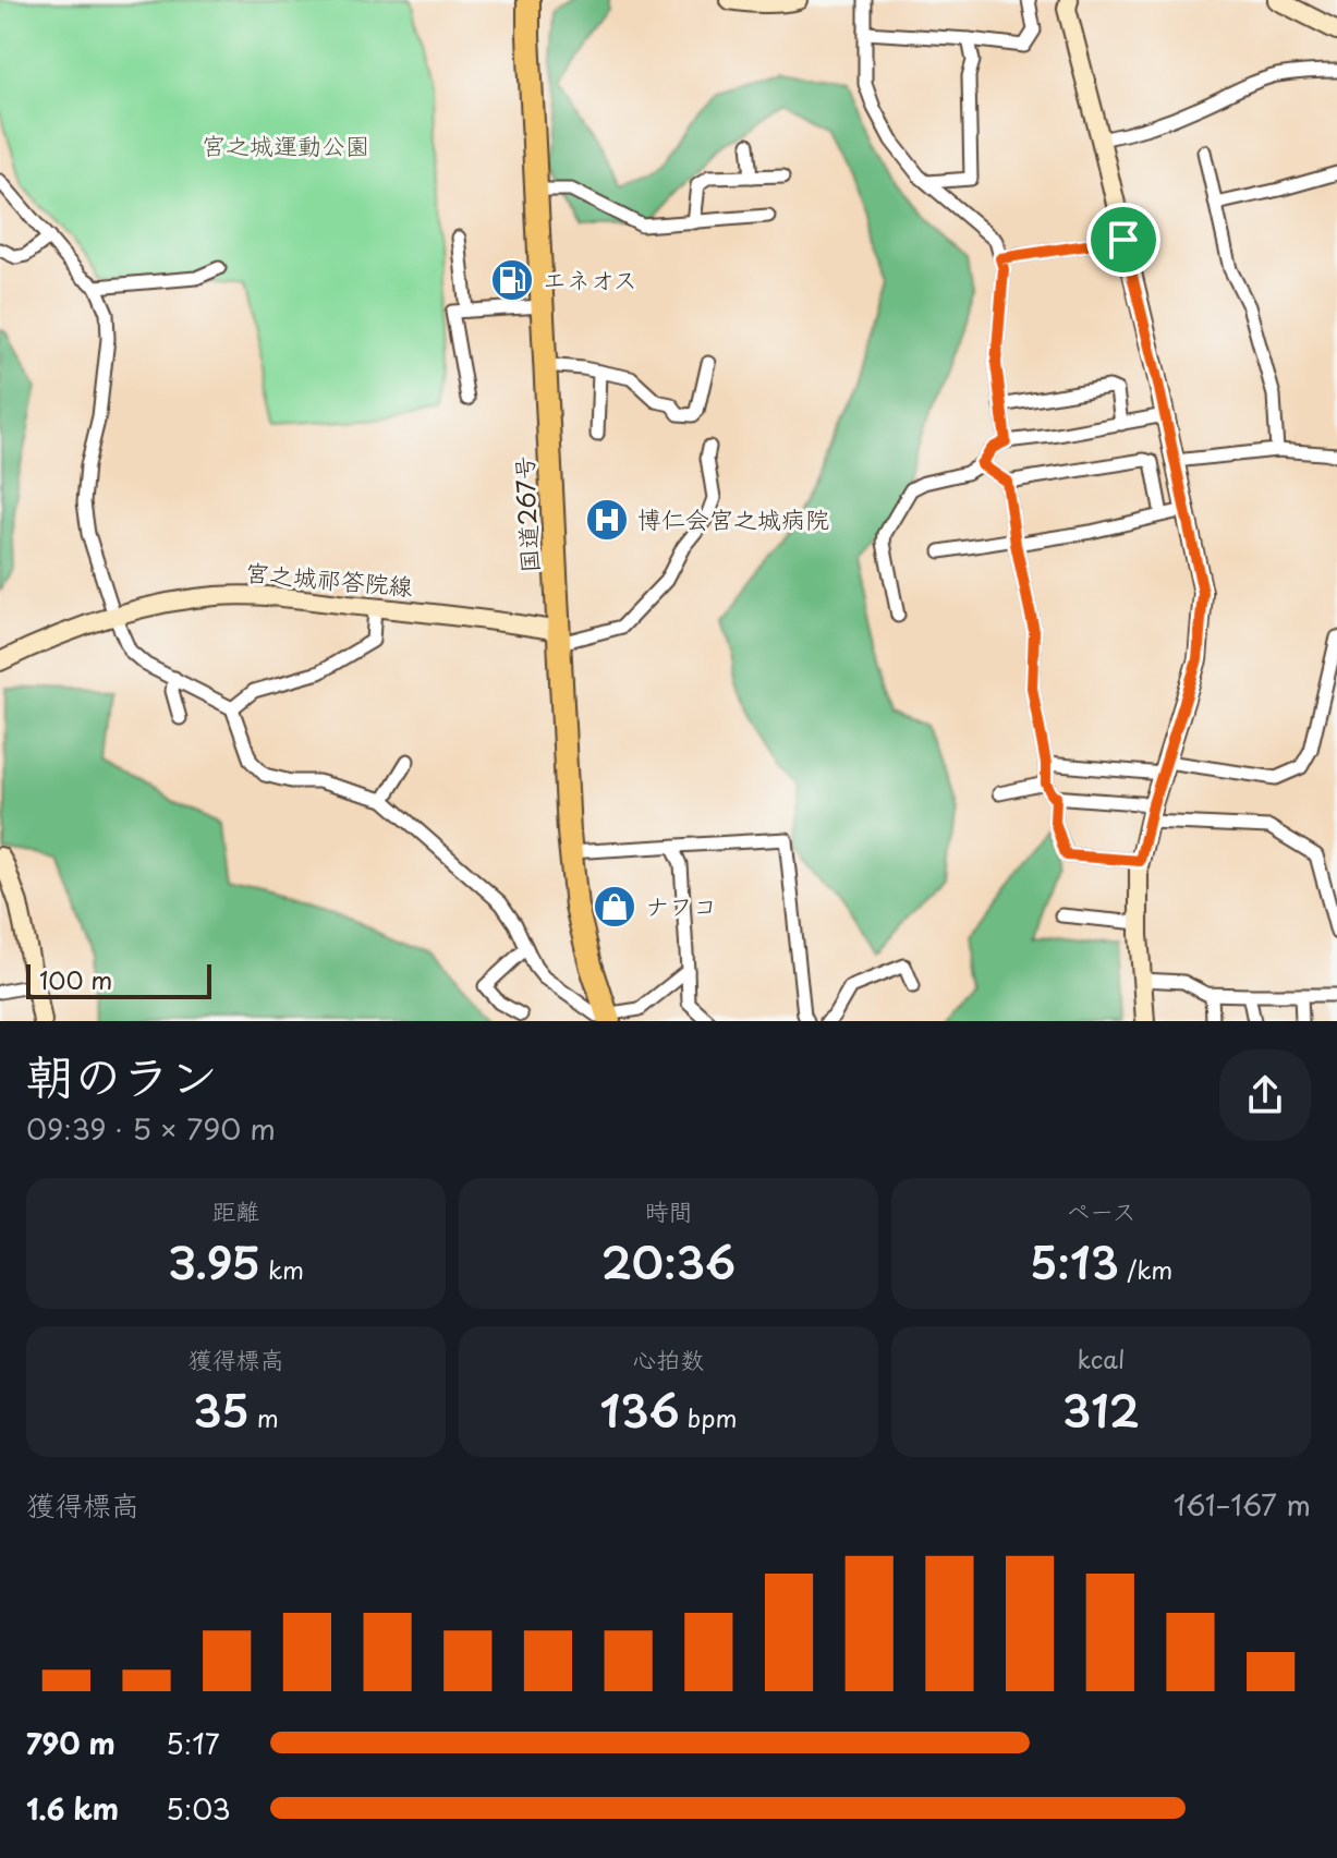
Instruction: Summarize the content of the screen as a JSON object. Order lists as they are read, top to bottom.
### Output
{
  "streets": {
    "highway": ["国道267号"],
    "street": ["宮之城祁答院線"]
  },
  "crossings": [
    ["国道267号", "宮之城祁答院線"]
  ],
  "parks": ["宮之城運動公園"],
  "places": {
    "fuel station": ["エネオス"],
    "hospital": ["博仁会宮之城病院"],
    "shop": ["ナフコ"]
  },
  "scale_bar": "100 m",
  "page": {
    "scale": "100 m",
    "heading": ["朝のラン", "09:39 · 5 × 790 m"],
    "stats": [
      ["距離", "3.95 km"],
      ["時間", "20:36"],
      ["ペース", "5:13 /km"],
      ["獲得標高", "35 m"],
      ["心拍数", "136 bpm"],
      ["kcal", "312"]
    ],
    "chart": ["獲得標高", "161–167 m"],
    "list": [
      {
        "name": "790 m",
        "note": "5:17"
      },
      {
        "name": "1.6 km",
        "note": "5:03"
      }
    ]
  }
}
